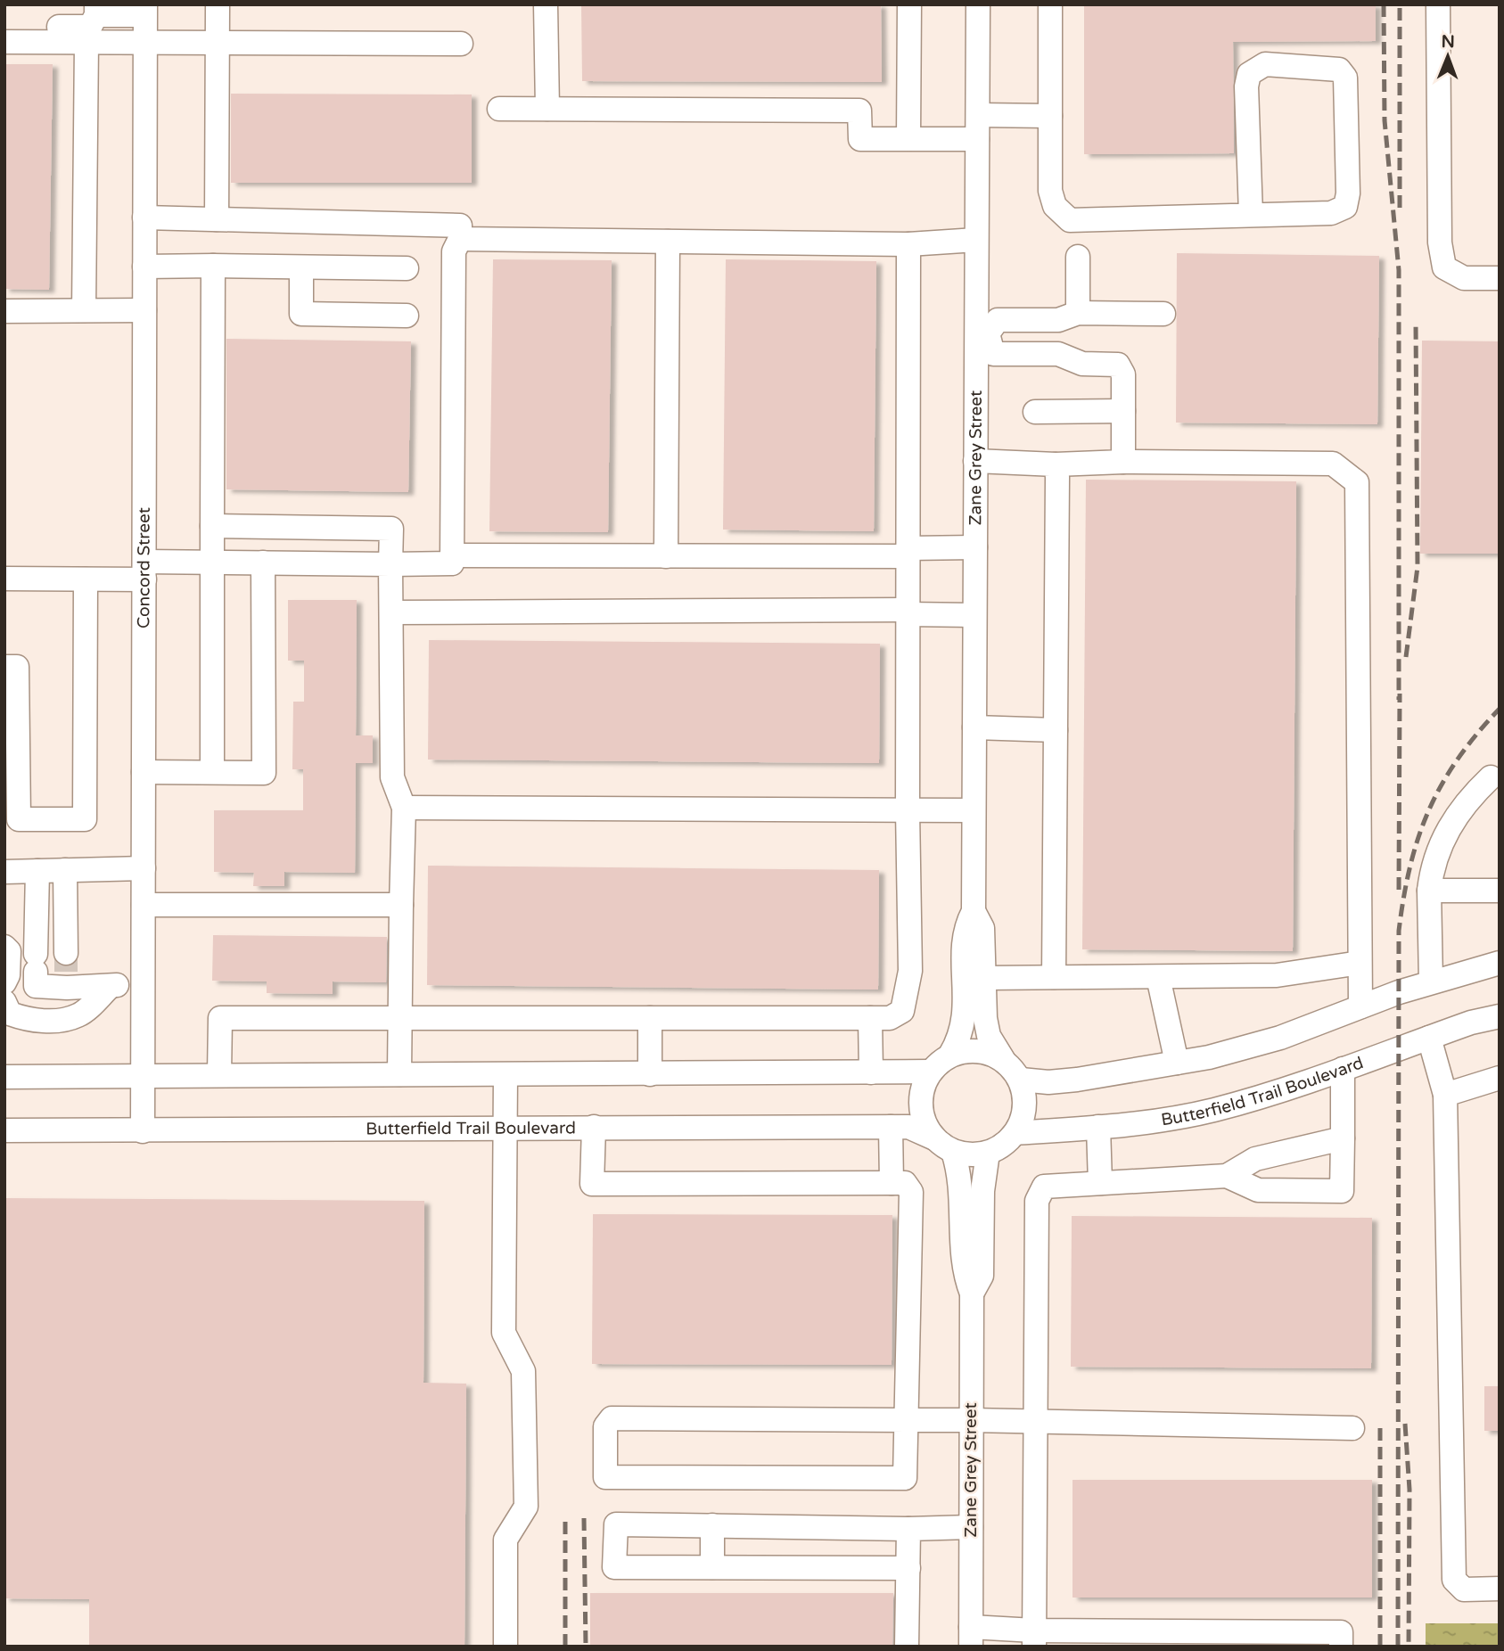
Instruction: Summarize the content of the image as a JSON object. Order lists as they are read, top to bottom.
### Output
{
  "streets": {
    "street": ["Zane Grey Street", "Concord Street", "Butterfield Trail Boulevard"]
  },
  "crossings": [
    ["Zane Grey Street", "Butterfield Trail Boulevard"],
    ["Concord Street", "Butterfield Trail Boulevard"]
  ],
  "north": "top"
}
